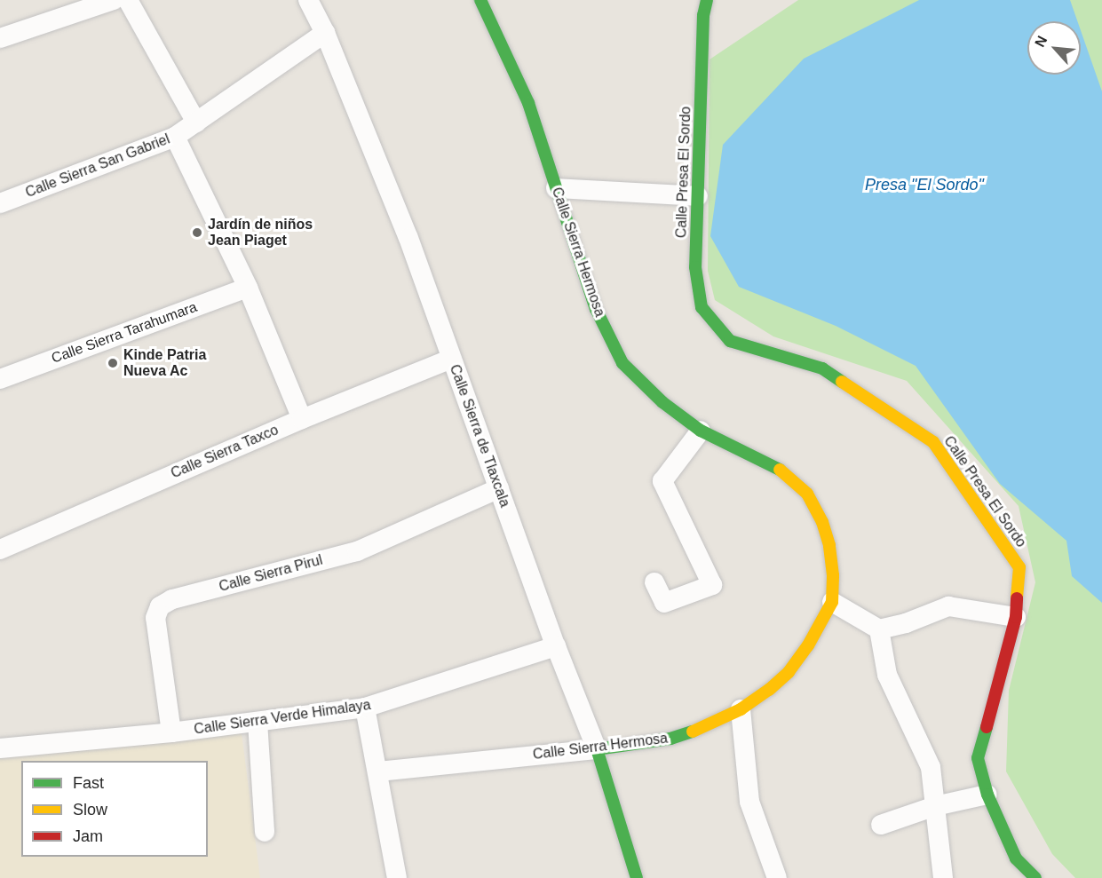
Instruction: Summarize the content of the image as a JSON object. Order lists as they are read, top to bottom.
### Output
{
  "streets": {
    "street": [
      "Calle Sierra San Gabriel",
      "Calle Presa El Sordo",
      "Calle Sierra Hermosa",
      "Calle Sierra Tarahumara",
      "Calle Sierra de Tlaxcala",
      "Calle Sierra Taxco",
      "Calle Sierra Pirul",
      "Calle Sierra Verde Himalaya"
    ]
  },
  "crossings": [
    ["Calle Sierra San Gabriel", "Calle Sierra de Tlaxcala"],
    ["Calle Sierra Hermosa", "Calle Sierra de Tlaxcala"],
    ["Calle Sierra de Tlaxcala", "Calle Sierra Taxco"],
    ["Calle Sierra de Tlaxcala", "Calle Sierra Pirul"],
    ["Calle Sierra de Tlaxcala", "Calle Sierra Verde Himalaya"],
    ["Calle Sierra Pirul", "Calle Sierra Verde Himalaya"]
  ],
  "water": ["Presa \"El Sordo\""],
  "places": ["Jardín de niños Jean Piaget", "Kinde Patria Nueva Ac"],
  "legend": ["Fast", "Slow", "Jam"],
  "north": "top left"
}
